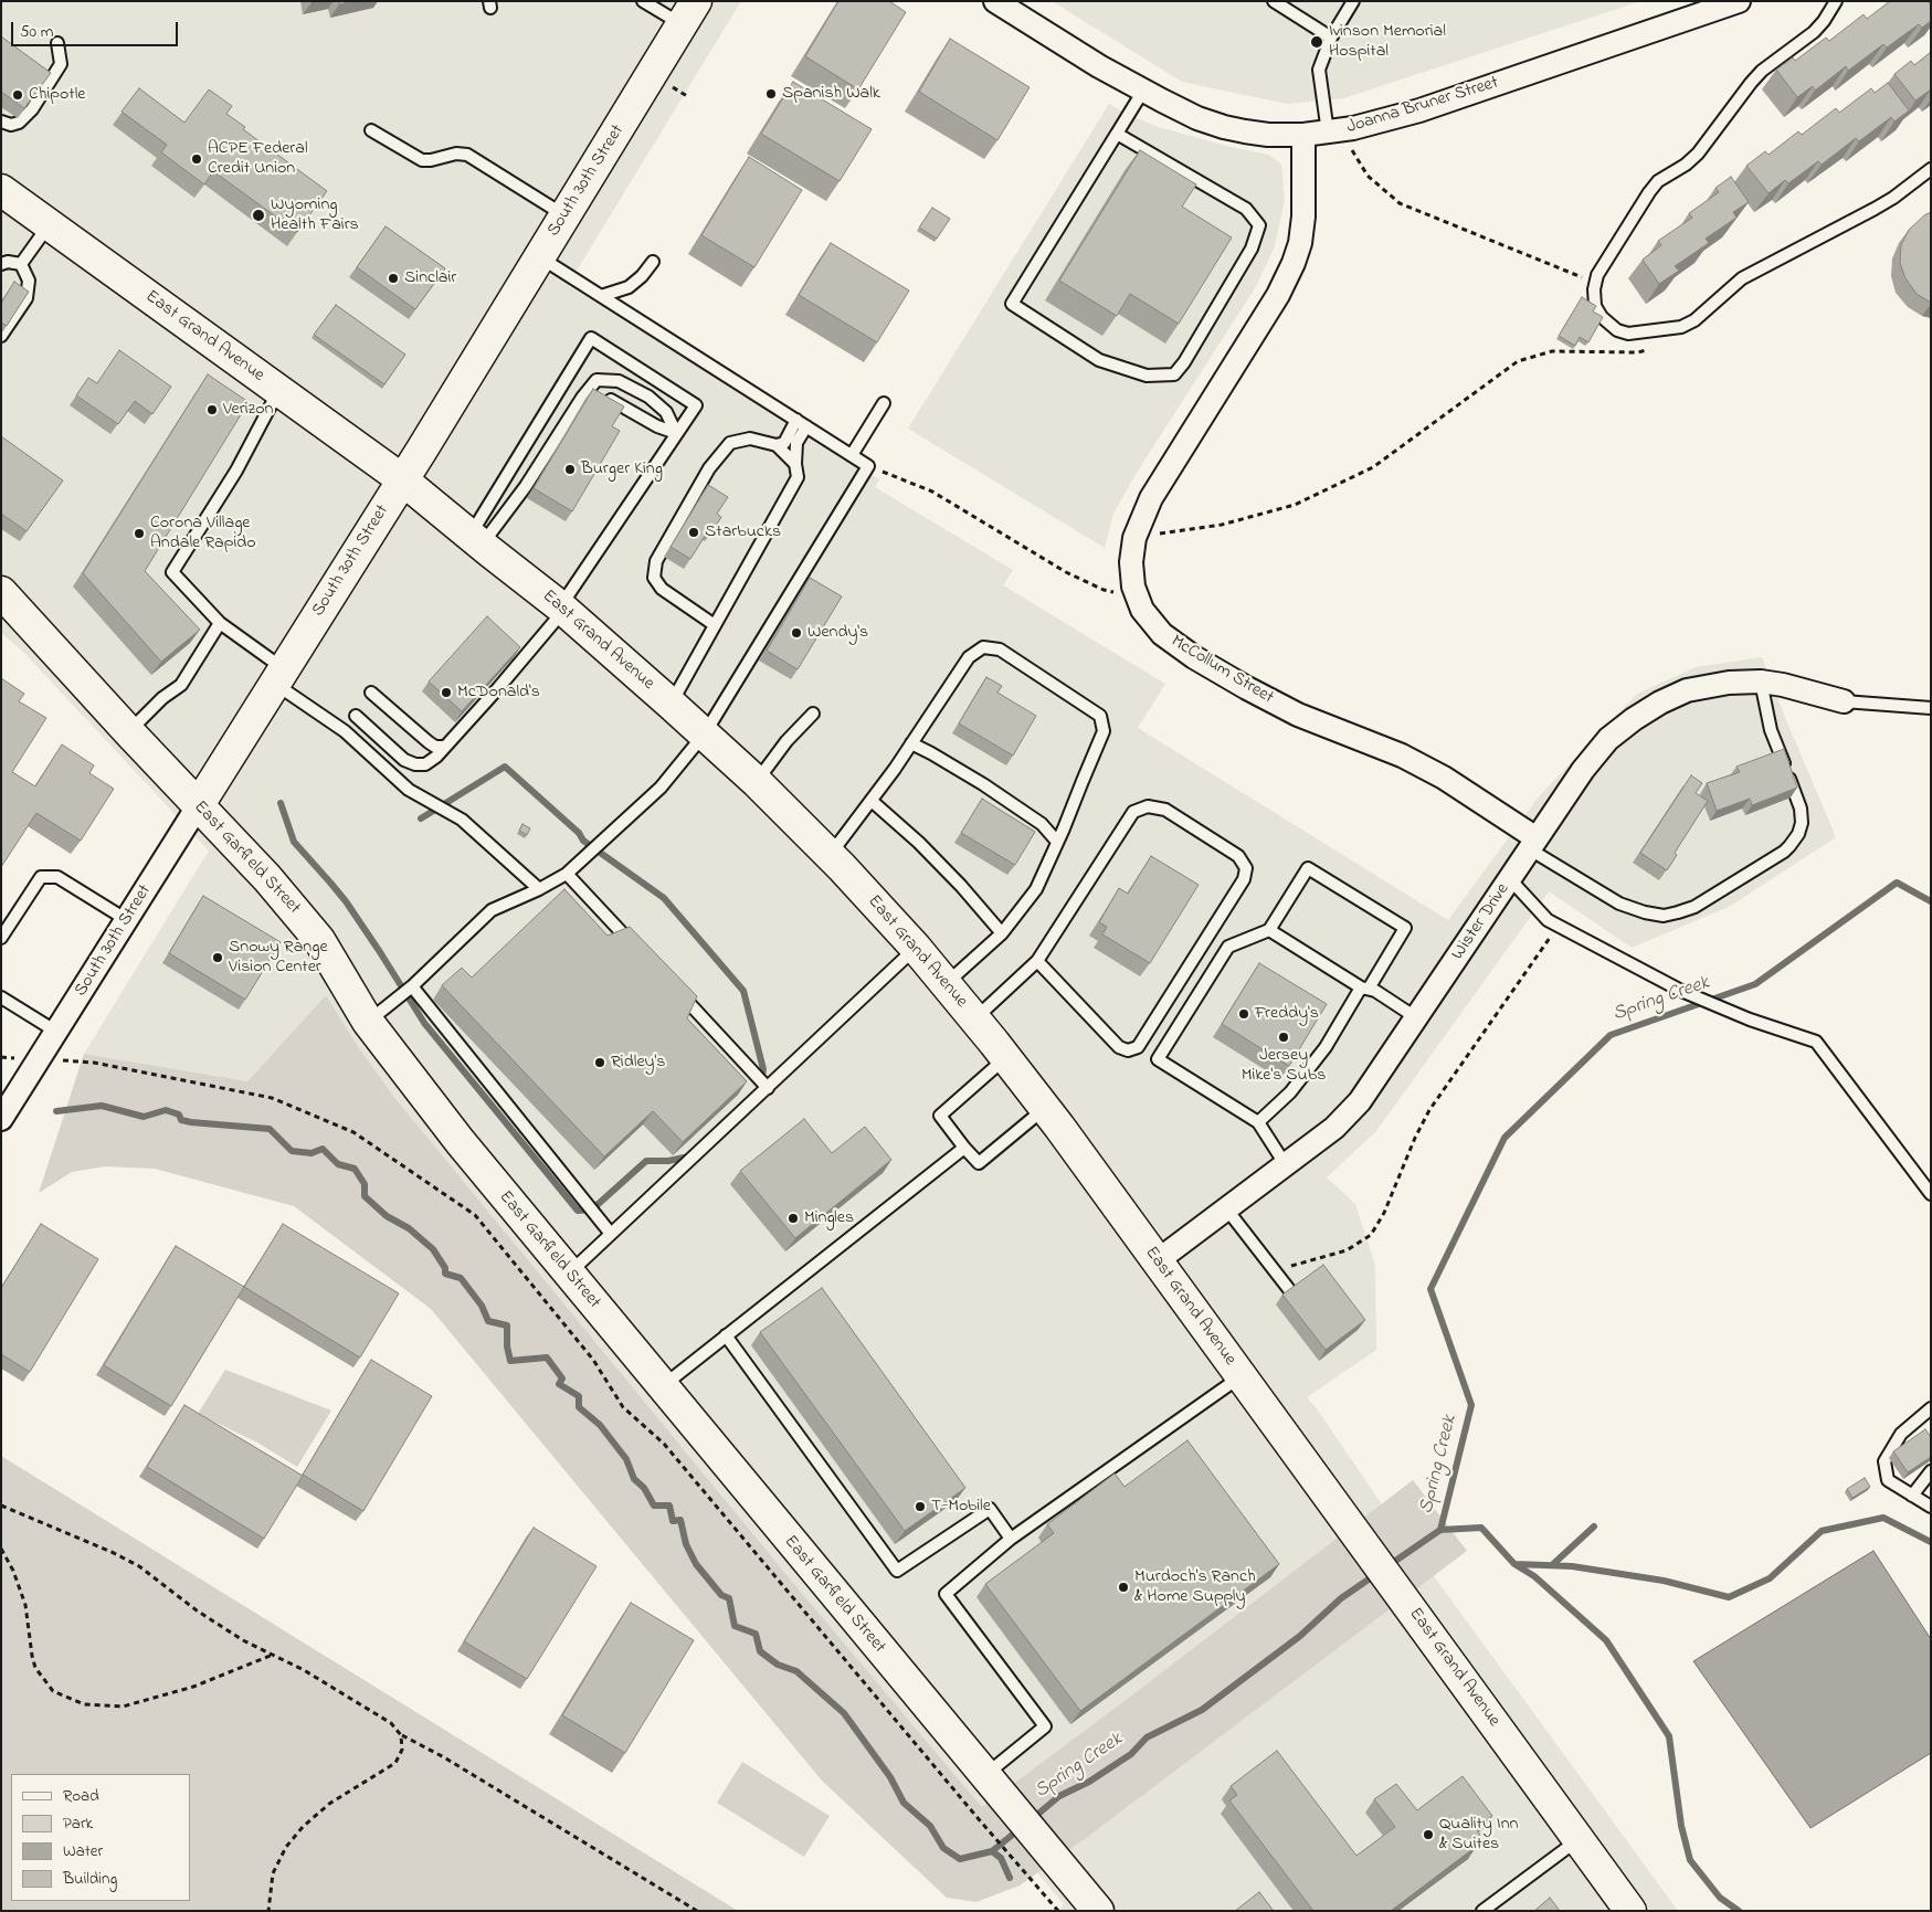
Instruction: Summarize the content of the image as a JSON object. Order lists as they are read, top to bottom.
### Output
{
  "streets": {
    "main road": ["South 30th Street", "East Grand Avenue", "East Garfield Street"],
    "street": ["Joanna Bruner Street", "McCollum Street", "Wister Drive"]
  },
  "crossings": [
    ["Joanna Bruner Street", "McCollum Street"],
    ["South 30th Street", "East Grand Avenue"],
    ["South 30th Street", "East Garfield Street"],
    ["East Grand Avenue", "Wister Drive"],
    ["McCollum Street", "Wister Drive"]
  ],
  "water": ["Spring Creek"],
  "places": [
    "Ivinson Memorial Hospital",
    "Spanish Walk",
    "Chipotle",
    "ACPE Federal Credit Union",
    "Wyoming Health Fairs",
    "Sinclair",
    "Verizon",
    "Burger King",
    "Starbucks",
    "Corona Village Andale Rapido",
    "Wendy's",
    "McDonald's",
    "Snowy Range Vision Center",
    "Freddy's",
    "Jersey Mike's Subs",
    "Ridley's",
    "Mingles",
    "T-Mobile",
    "Murdoch's Ranch & Home Supply",
    "Quality Inn & Suites"
  ],
  "legend": [
    "Road",
    "Park",
    "Water",
    "Building"
  ],
  "scale_bar": "50 m"
}
